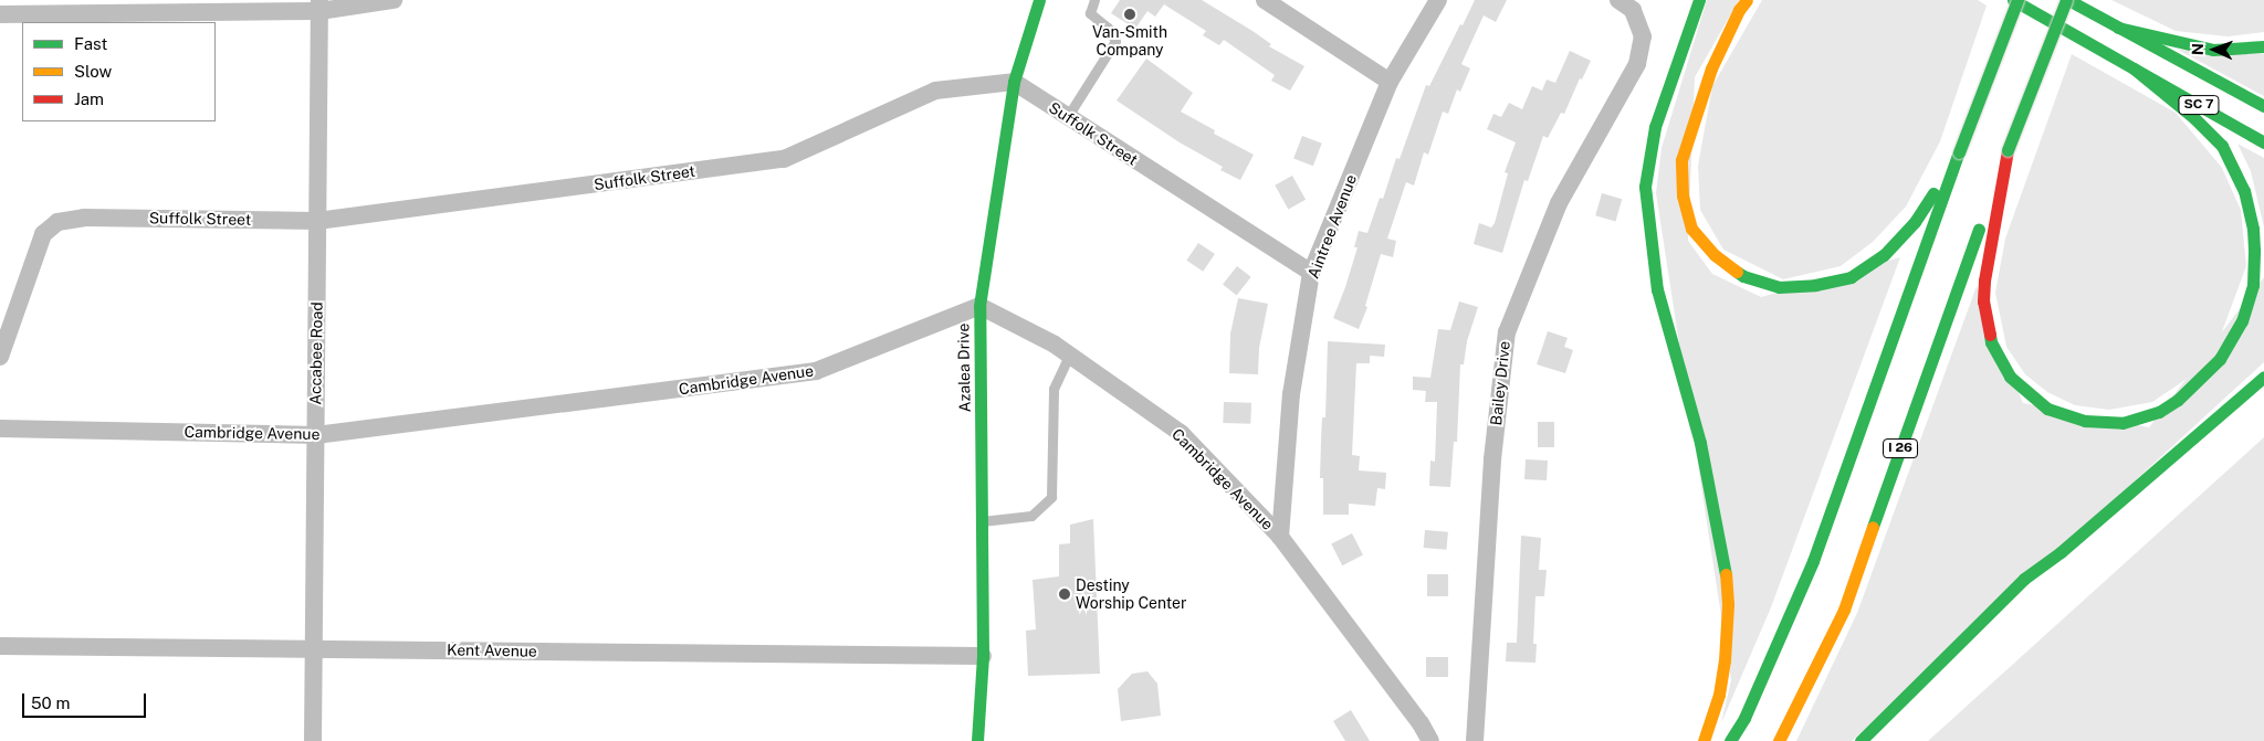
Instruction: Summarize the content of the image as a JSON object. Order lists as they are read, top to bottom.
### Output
{
  "streets": {
    "main road": ["SC 7", "Azalea Drive", "I 26"],
    "street": [
      "Suffolk Street",
      "Aintree Avenue",
      "Accabee Road",
      "Cambridge Avenue",
      "Bailey Drive",
      "Kent Avenue"
    ]
  },
  "crossings": [
    ["SC 7", "I 26"],
    ["Suffolk Street", "Aintree Avenue"],
    ["Suffolk Street", "Accabee Road"],
    ["Suffolk Street", "Azalea Drive"],
    ["Aintree Avenue", "Cambridge Avenue"],
    ["Accabee Road", "Cambridge Avenue"],
    ["Accabee Road", "Kent Avenue"],
    ["Azalea Drive", "Cambridge Avenue"],
    ["Azalea Drive", "Kent Avenue"]
  ],
  "places": ["Van-Smith Company", "Destiny Worship Center"],
  "legend": ["Fast", "Slow", "Jam"],
  "scale_bar": "50 m",
  "north": "left"
}
